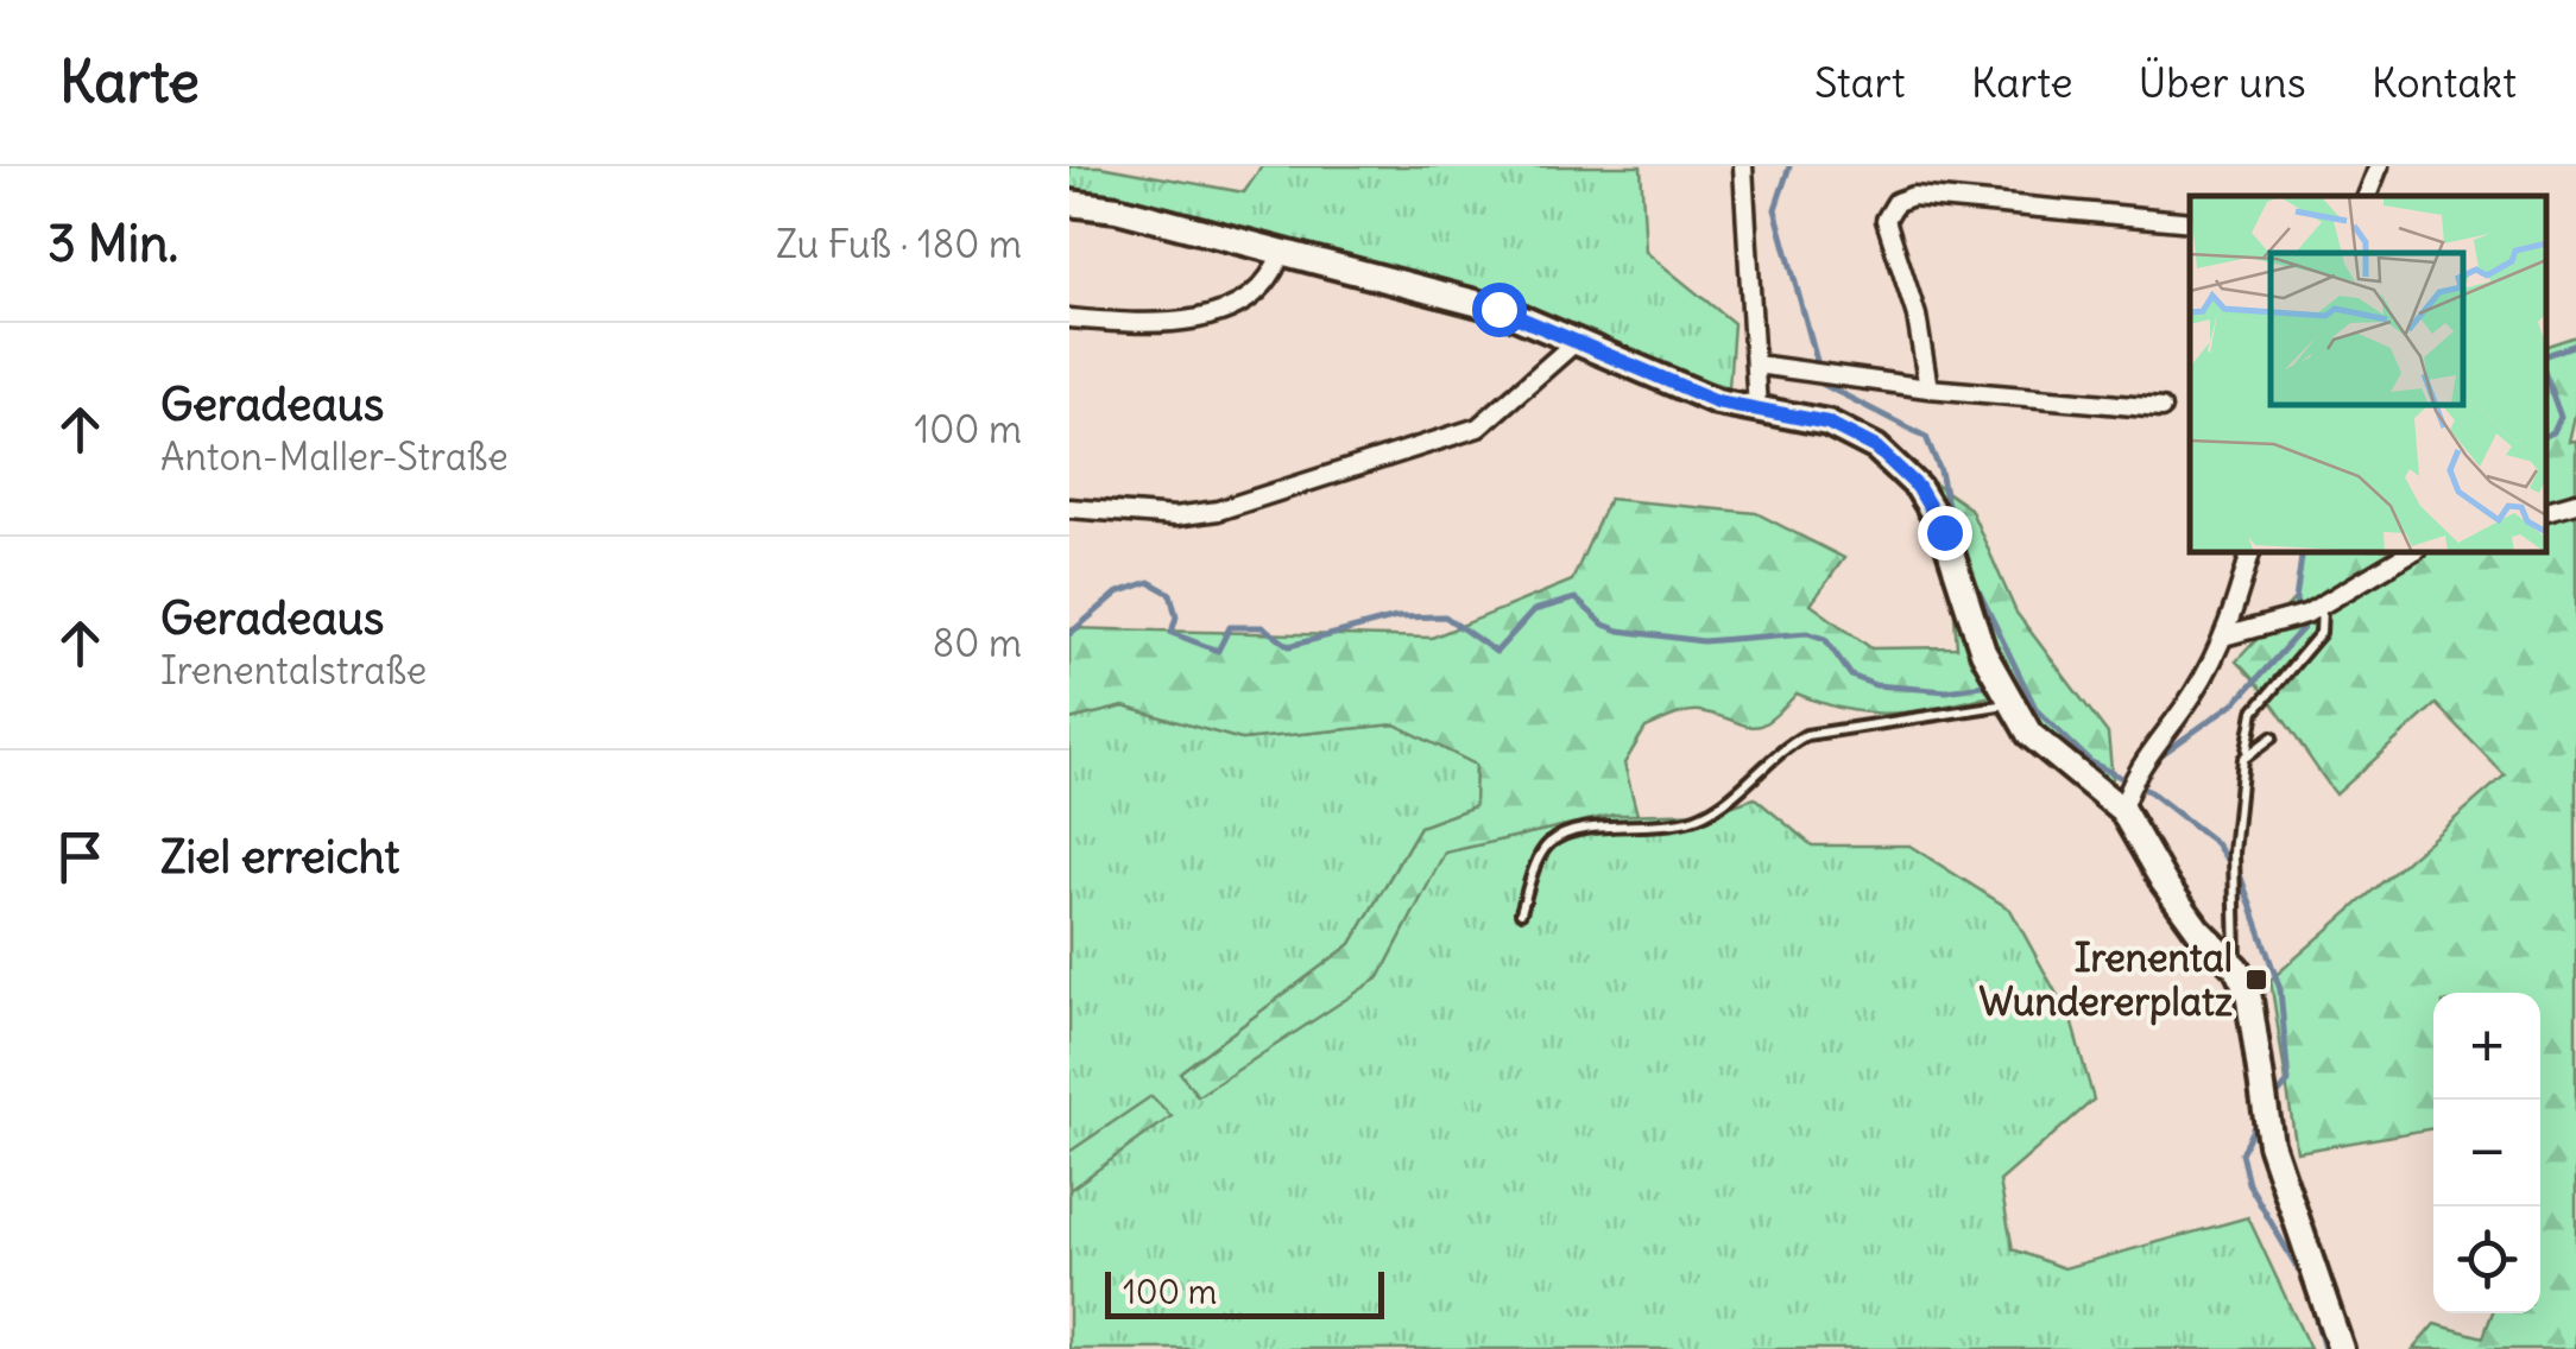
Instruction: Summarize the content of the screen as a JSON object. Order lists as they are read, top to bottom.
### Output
{
  "places": {
    "transit": ["Irenental Wundererplatz"]
  },
  "scale_bar": "100 m",
  "page": {
    "header": "Karte",
    "nav": [
      "Start",
      "Karte",
      "Über uns",
      "Kontakt"
    ],
    "heading": ["3 Min.", "Zu Fuß · 180 m"],
    "list": [
      ["Geradeaus", "Anton-Maller-Straße", "100 m"],
      ["Geradeaus", "Irenentalstraße", "80 m"],
      "Ziel erreicht"
    ],
    "map_buttons": ["+", "−"],
    "scale": "100 m"
  }
}
